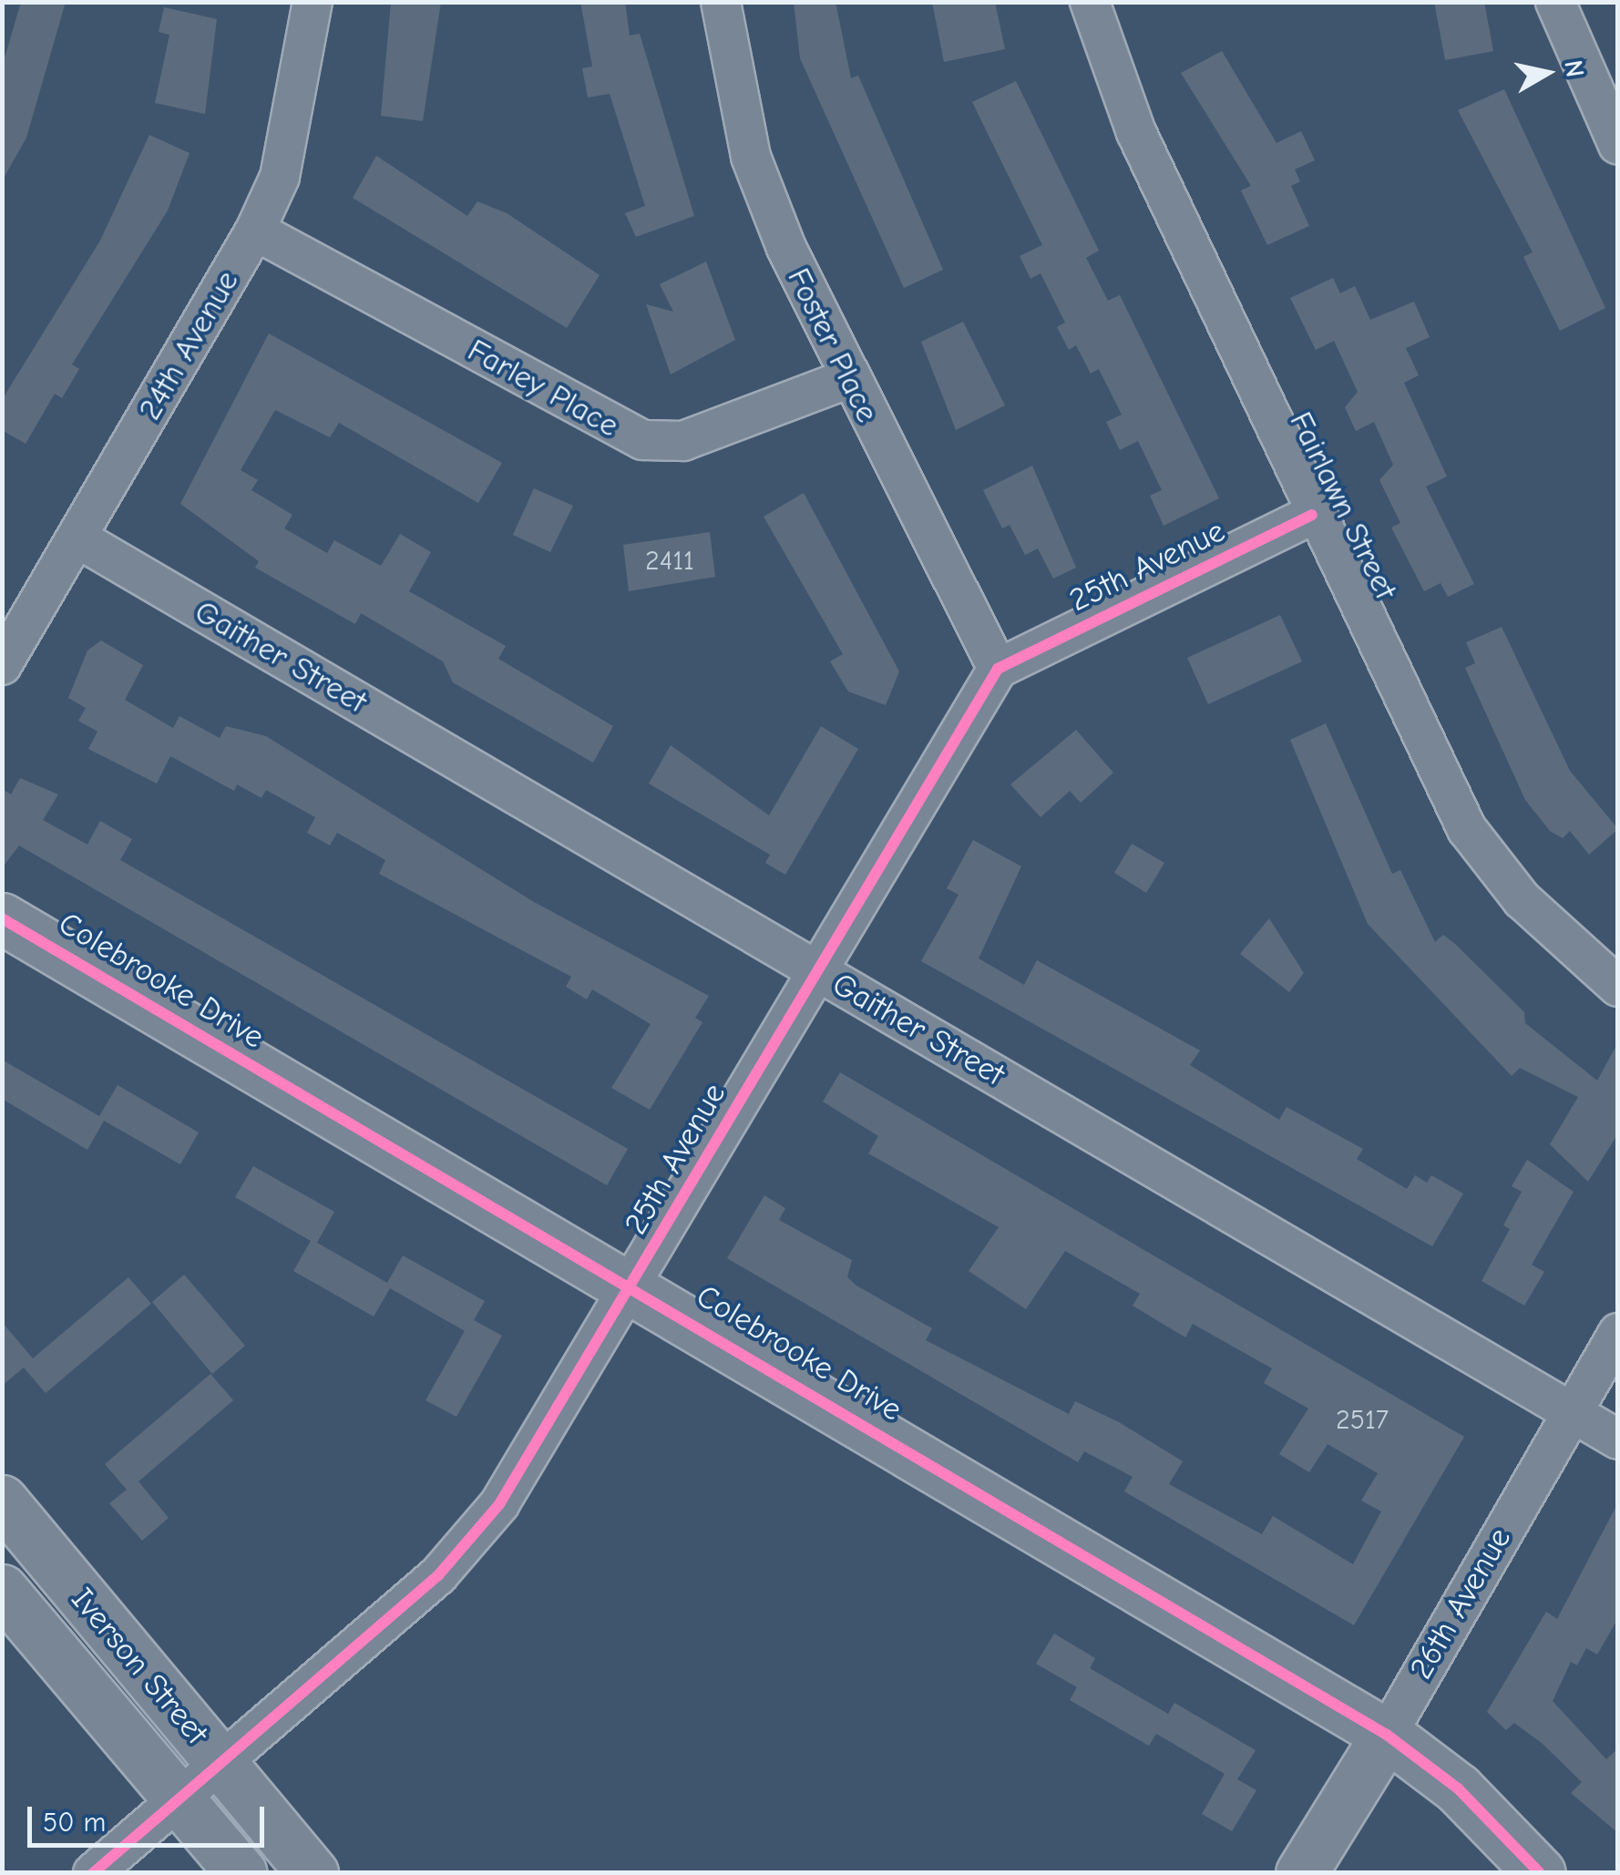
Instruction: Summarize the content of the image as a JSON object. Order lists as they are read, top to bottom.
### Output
{
  "streets": {
    "street": [
      "24th Avenue",
      "Foster Place",
      "Farley Place",
      "Fairlawn Street",
      "25th Avenue",
      "Gaither Street",
      "Colebrooke Drive",
      "26th Avenue",
      "Iverson Street"
    ]
  },
  "crossings": [
    ["24th Avenue", "Farley Place"],
    ["24th Avenue", "Gaither Street"],
    ["Foster Place", "Farley Place"],
    ["Foster Place", "25th Avenue"],
    ["Fairlawn Street", "25th Avenue"],
    ["25th Avenue", "Gaither Street"],
    ["25th Avenue", "Colebrooke Drive"],
    ["25th Avenue", "Iverson Street"],
    ["Gaither Street", "26th Avenue"],
    ["Colebrooke Drive", "26th Avenue"]
  ],
  "house_numbers": ["2411", "2517"],
  "scale_bar": "50 m",
  "north": "right"
}
